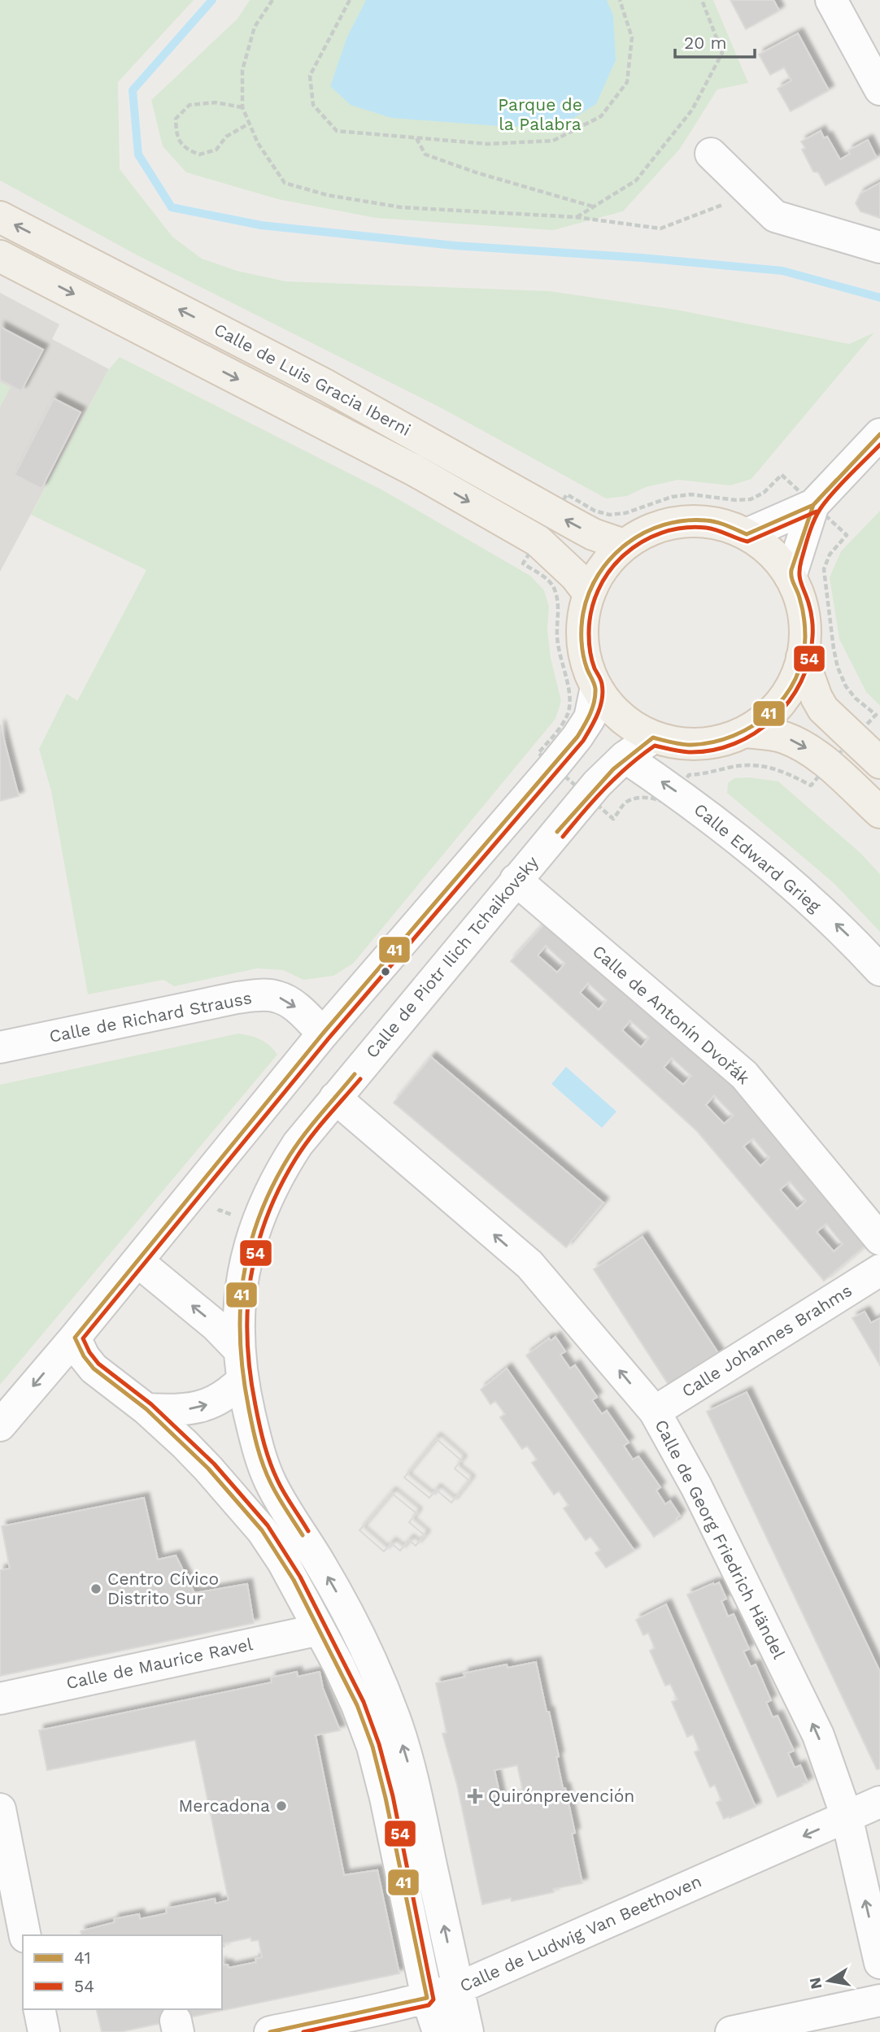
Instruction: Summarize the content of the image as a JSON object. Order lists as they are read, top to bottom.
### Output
{
  "streets": {
    "main road": ["Calle de Luis Gracia Iberni"],
    "street": [
      "Calle Edward Grieg",
      "Calle de Piotr Ilich Tchaikovsky",
      "Calle de Antonín Dvořák",
      "Calle de Richard Strauss",
      "Calle Johannes Brahms",
      "Calle de Georg Friedrich Händel",
      "Calle de Maurice Ravel",
      "Calle de Ludwig Van Beethoven"
    ]
  },
  "crossings": [
    ["Calle Edward Grieg", "Calle de Piotr Ilich Tchaikovsky"],
    ["Calle de Piotr Ilich Tchaikovsky", "Calle de Antonín Dvořák"],
    ["Calle de Piotr Ilich Tchaikovsky", "Calle de Georg Friedrich Händel"],
    ["Calle de Piotr Ilich Tchaikovsky", "Calle de Ludwig Van Beethoven"],
    ["Calle Johannes Brahms", "Calle de Georg Friedrich Händel"],
    ["Calle de Georg Friedrich Händel", "Calle de Ludwig Van Beethoven"]
  ],
  "one_way": ["Calle Edward Grieg", "Calle de Richard Strauss", "Calle de Georg Friedrich Händel"],
  "parks": ["Parque de la Palabra"],
  "places": {
    "other": ["Centro Cívico Distrito Sur", "Mercadona"],
    "health": ["Quirónprevención"]
  },
  "lines": ["transit line 41", "transit line 54"],
  "legend": ["41", "54"],
  "scale_bar": "20 m",
  "north": "left"
}
